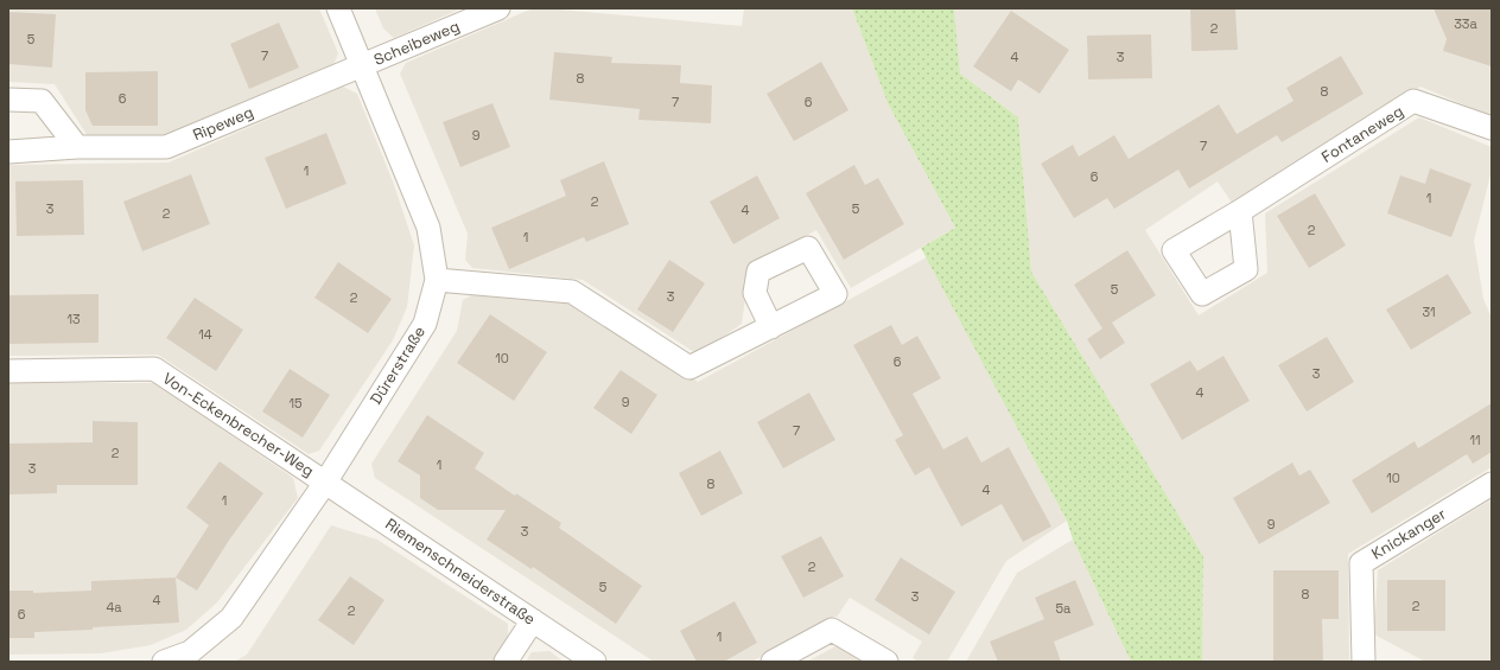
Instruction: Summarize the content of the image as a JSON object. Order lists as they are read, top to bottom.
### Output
{
  "streets": {
    "street": [
      "Scheibeweg",
      "Ripeweg",
      "Fontaneweg",
      "Dürerstraße",
      "Von-Eckenbrecher-Weg",
      "Knickanger",
      "Riemenschneiderstraße"
    ]
  },
  "crossings": [
    ["Scheibeweg", "Ripeweg"],
    ["Scheibeweg", "Dürerstraße"],
    ["Ripeweg", "Dürerstraße"],
    ["Dürerstraße", "Von-Eckenbrecher-Weg"],
    ["Dürerstraße", "Riemenschneiderstraße"],
    ["Von-Eckenbrecher-Weg", "Riemenschneiderstraße"]
  ],
  "house_numbers": [
    "33a",
    "2",
    "5",
    "7",
    "4",
    "3",
    "8",
    "8",
    "6",
    "7",
    "6",
    "9",
    "7",
    "1",
    "6",
    "1",
    "2",
    "3",
    "5",
    "4",
    "2",
    "2",
    "1",
    "5",
    "3",
    "2",
    "31",
    "13",
    "14",
    "10",
    "6",
    "3",
    "4",
    "9",
    "15",
    "7",
    "11",
    "2",
    "1",
    "3",
    "10",
    "8",
    "4",
    "1",
    "9",
    "3",
    "2",
    "5",
    "8",
    "3",
    "4",
    "2",
    "4a",
    "5a",
    "2",
    "6",
    "1"
  ]
}
